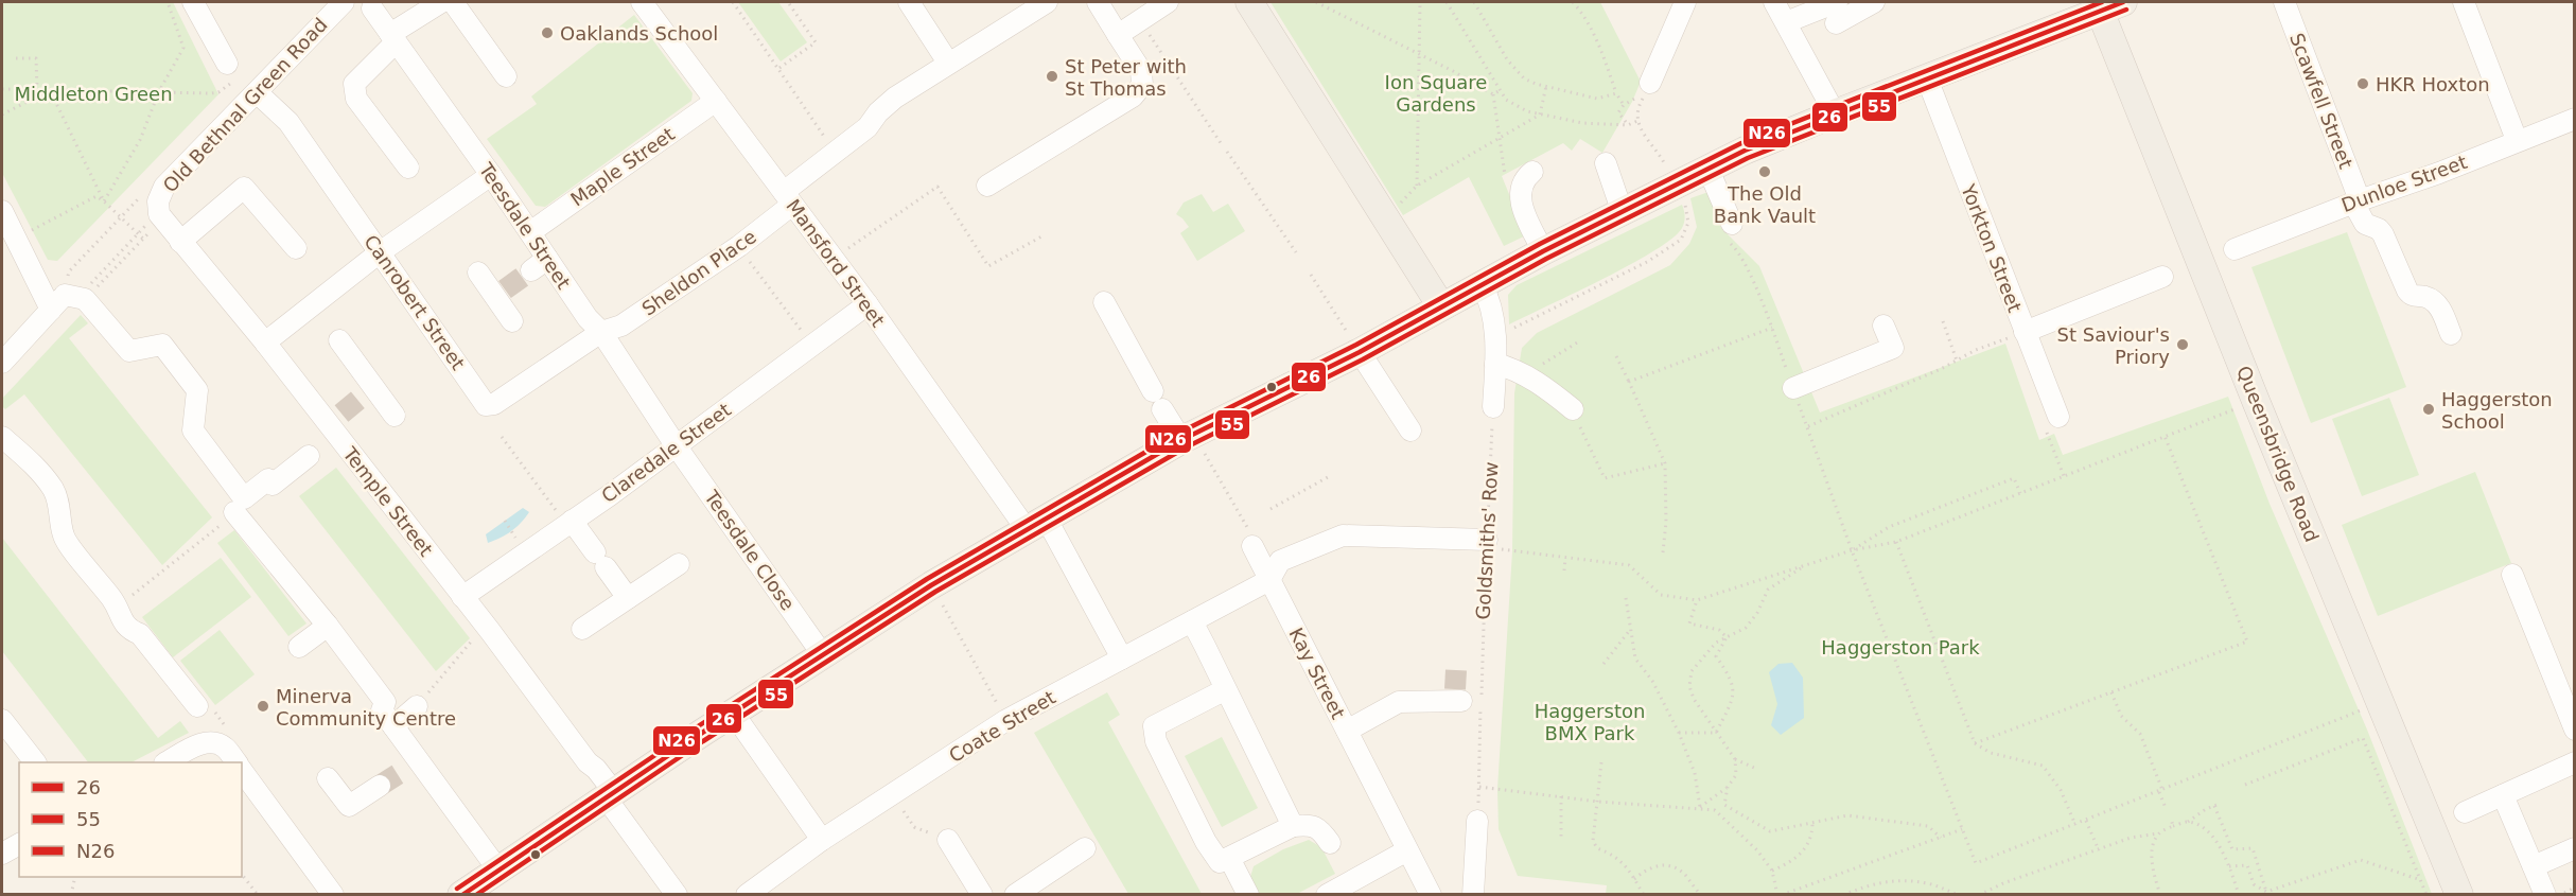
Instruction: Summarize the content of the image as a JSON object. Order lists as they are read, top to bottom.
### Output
{
  "streets": {
    "main road": ["Queensbridge Road"],
    "street": [
      "Scawfell Street",
      "Old Bethnal Green Road",
      "Maple Street",
      "Dunloe Street",
      "Teesdale Street",
      "Yorkton Street",
      "Mansford Street",
      "Sheldon Place",
      "Canrobert Street",
      "Claredale Street",
      "Temple Street",
      "Teesdale Close",
      "Kay Street",
      "Coate Street"
    ],
    "path": ["Goldsmiths' Row"]
  },
  "crossings": [
    ["Scawfell Street", "Dunloe Street"],
    ["Old Bethnal Green Road", "Canrobert Street"],
    ["Old Bethnal Green Road", "Temple Street"],
    ["Maple Street", "Teesdale Street"],
    ["Maple Street", "Mansford Street"],
    ["Teesdale Street", "Sheldon Place"],
    ["Teesdale Street", "Canrobert Street"],
    ["Teesdale Street", "Claredale Street"],
    ["Teesdale Street", "Teesdale Close"],
    ["Mansford Street", "Sheldon Place"],
    ["Mansford Street", "Claredale Street"],
    ["Mansford Street", "Coate Street"],
    ["Sheldon Place", "Canrobert Street"],
    ["Claredale Street", "Temple Street"],
    ["Claredale Street", "Teesdale Close"],
    ["Kay Street", "Coate Street"]
  ],
  "parks": [
    "Ion Square Gardens",
    "Middleton Green",
    "Haggerston Park",
    "Haggerston BMX Park"
  ],
  "places": [
    "Oaklands School",
    "St Peter with St Thomas",
    "HKR Hoxton",
    "The Old Bank Vault",
    "St Saviour's Priory",
    "Haggerston School",
    "Minerva Community Centre"
  ],
  "lines": ["transit line 26", "transit line N26", "transit line 55"],
  "legend": ["26", "55", "N26"]
}
